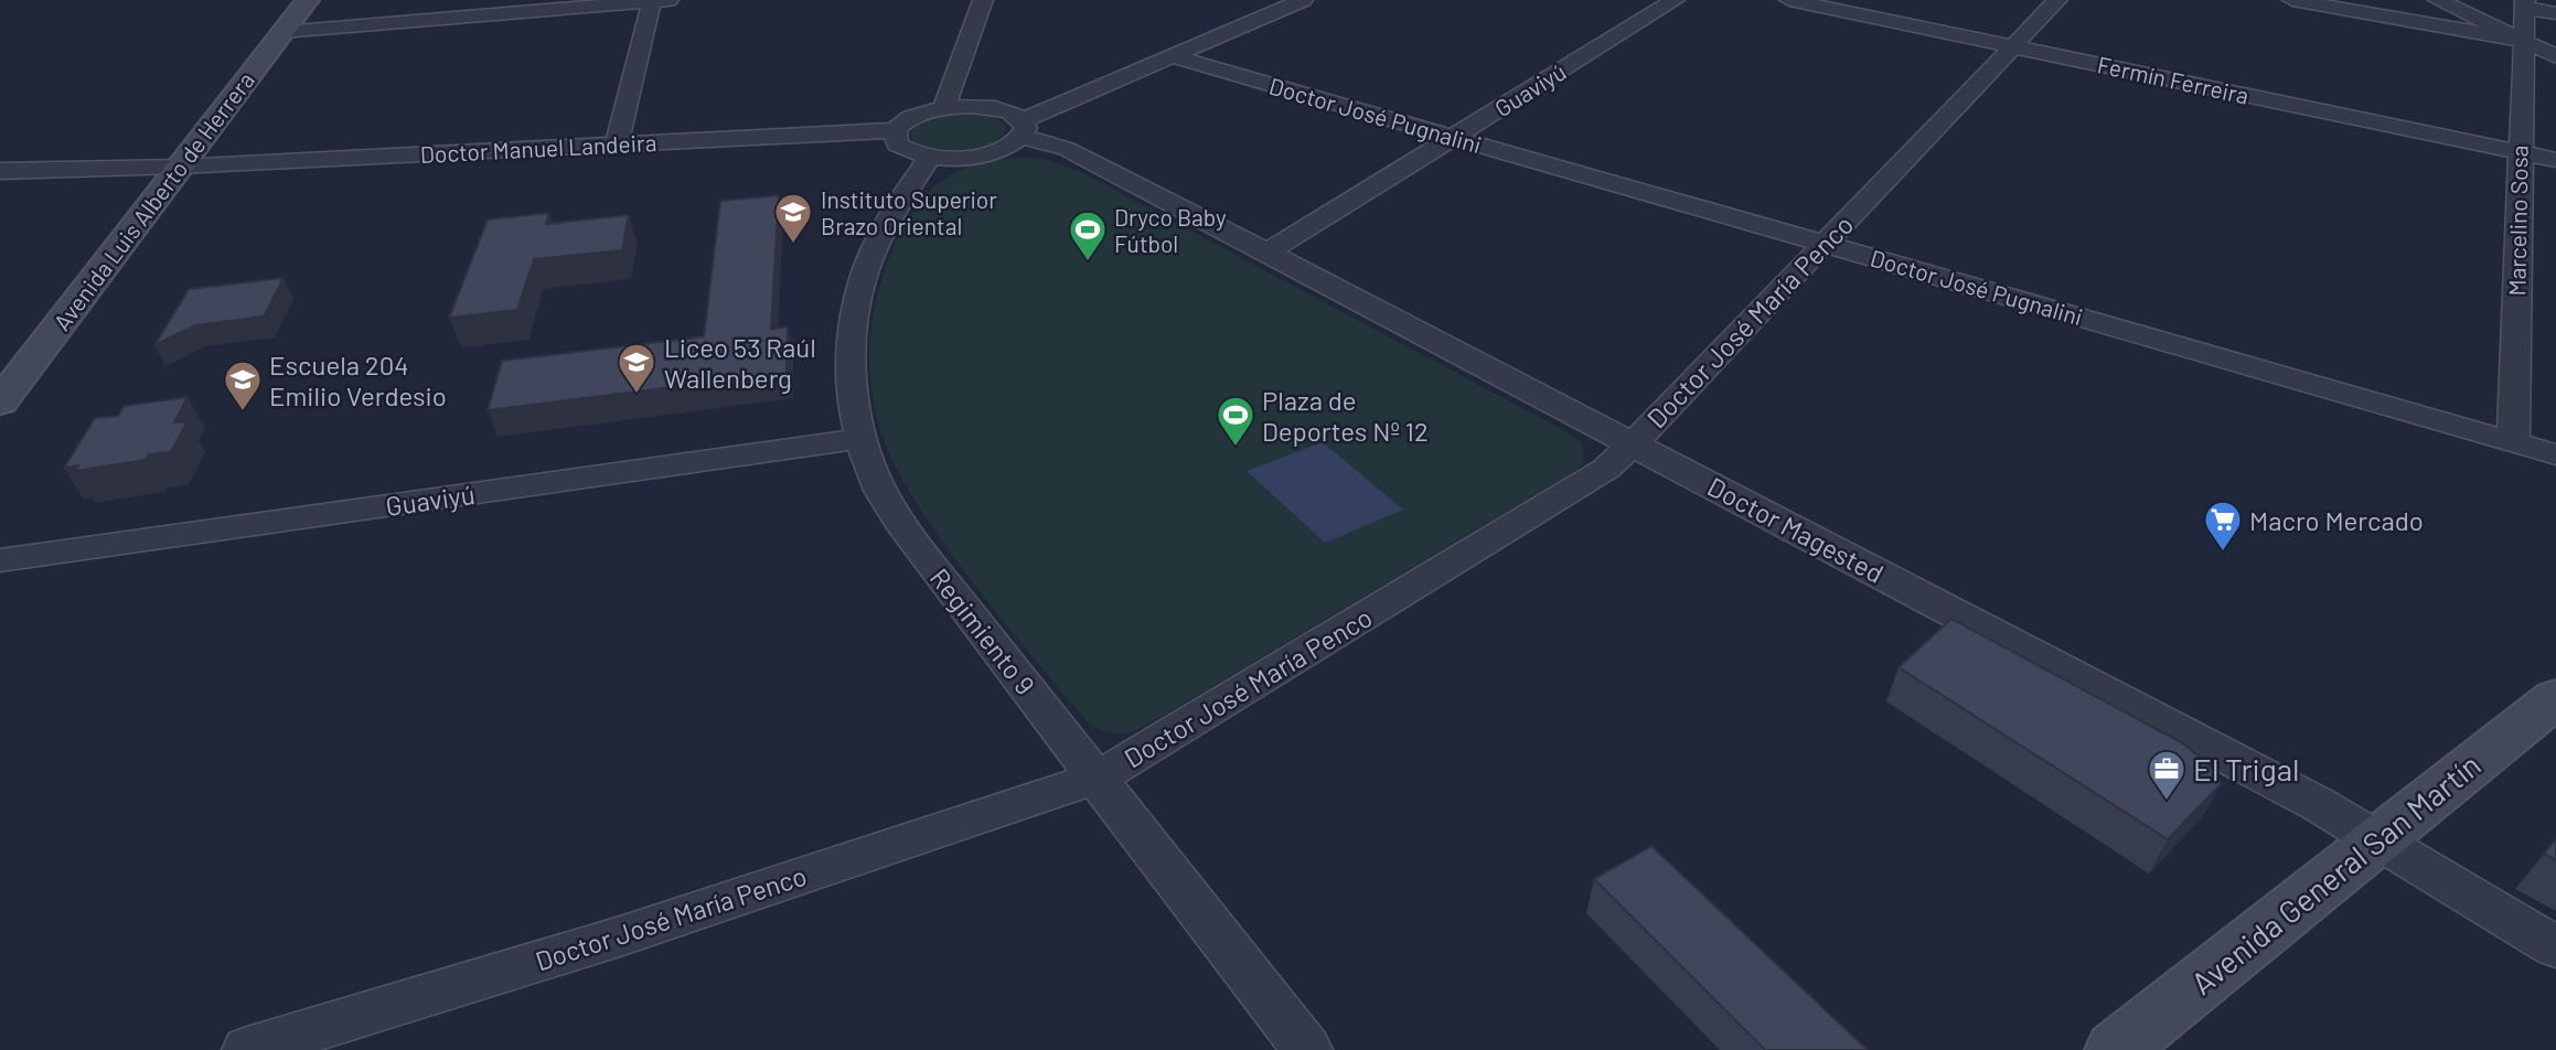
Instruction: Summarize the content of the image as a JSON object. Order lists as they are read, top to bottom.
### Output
{
  "streets": {
    "main road": ["Avenida Luis Alberto de Herrera", "Avenida General San Martín"],
    "street": [
      "Fermín Ferreira",
      "Guaviyú",
      "Doctor José Pugnalini",
      "Doctor Manuel Landeira",
      "Marcelino Sosa",
      "Doctor José María Penco",
      "Doctor Magested",
      "Regimiento 9"
    ]
  },
  "crossings": [
    ["Fermín Ferreira", "Marcelino Sosa"],
    ["Fermín Ferreira", "Doctor José María Penco"],
    ["Guaviyú", "Doctor José Pugnalini"],
    ["Guaviyú", "Doctor Magested"],
    ["Guaviyú", "Regimiento 9"],
    ["Doctor José Pugnalini", "Marcelino Sosa"],
    ["Doctor José Pugnalini", "Doctor José María Penco"],
    ["Doctor Manuel Landeira", "Avenida Luis Alberto de Herrera"],
    ["Doctor Manuel Landeira", "Doctor Magested"],
    ["Doctor José María Penco", "Doctor Magested"],
    ["Doctor José María Penco", "Regimiento 9"],
    ["Doctor Magested", "Avenida General San Martín"]
  ],
  "places": {
    "school or university": ["Instituto Superior Brazo Oriental", "Liceo 53 Raúl Wallenberg", "Escuela 204 Emilio Verdesio"],
    "sports": ["Dryco Baby Fútbol", "Plaza de Deportes Nº 12"],
    "supermarket": ["Macro Mercado"],
    "office": ["El Trigal"]
  }
}
